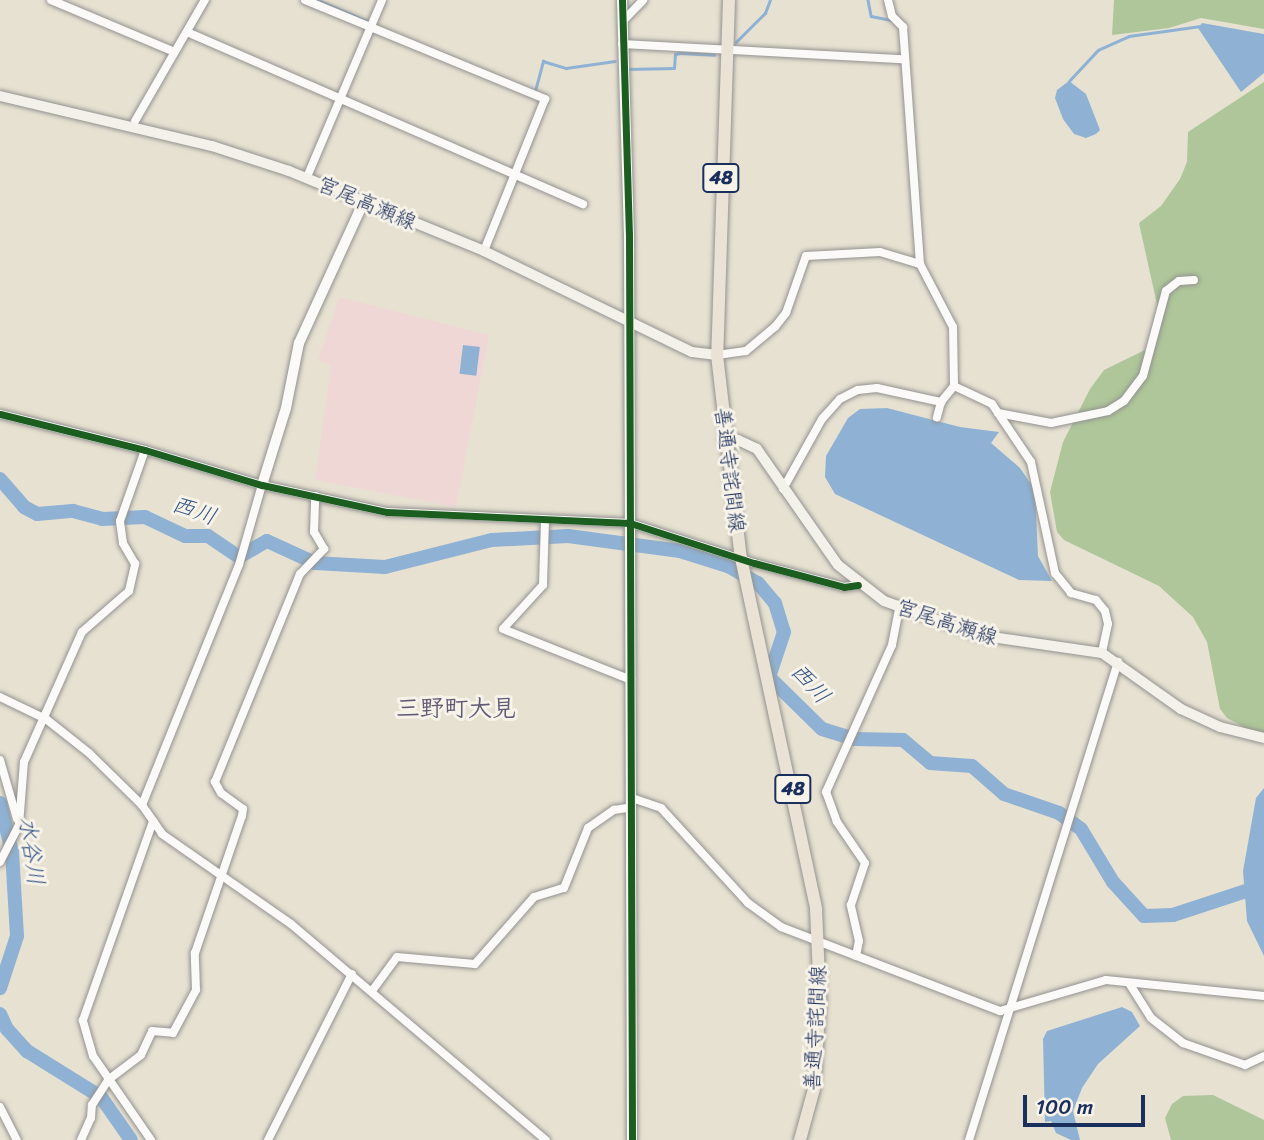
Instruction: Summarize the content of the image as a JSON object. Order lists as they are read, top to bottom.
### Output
{
  "streets": {
    "main road": ["48", "宮尾高瀬線", "善通寺詫間線"]
  },
  "crossings": [
    ["宮尾高瀬線", "善通寺詫間線"]
  ],
  "districts": ["三野町大見"],
  "water": ["西川", "水谷川"],
  "scale_bar": "100 m"
}
